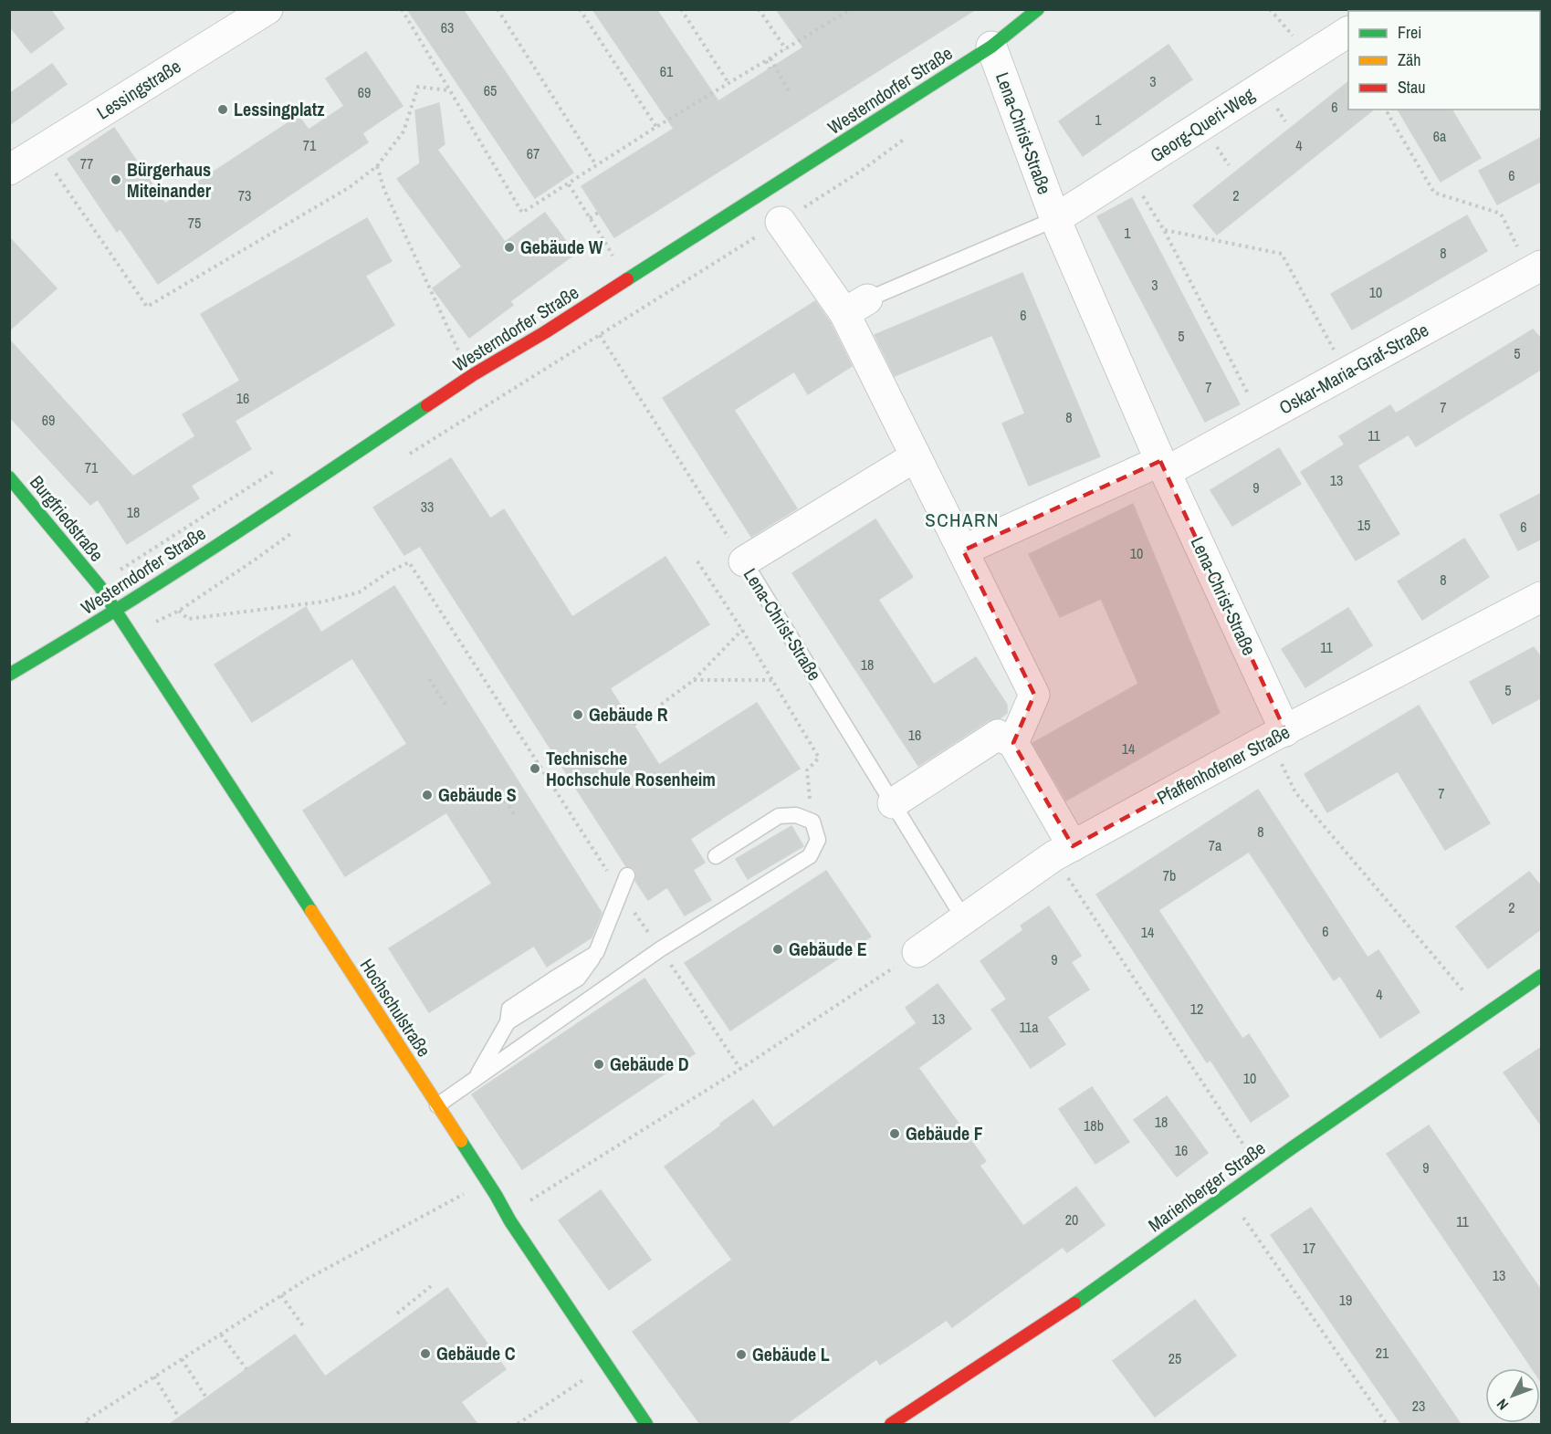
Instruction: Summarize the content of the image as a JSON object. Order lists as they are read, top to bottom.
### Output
{
  "streets": {
    "street": [
      "Lessingstraße",
      "Westerndorfer Straße",
      "Georg-Queri-Weg",
      "Lena-Christ-Straße",
      "Oskar-Maria-Graf-Straße",
      "Burgfriedstraße",
      "Pfaffenhofener Straße",
      "Hochschulstraße",
      "Marienberger Straße"
    ]
  },
  "crossings": [
    ["Westerndorfer Straße", "Lena-Christ-Straße"],
    ["Westerndorfer Straße", "Burgfriedstraße"],
    ["Westerndorfer Straße", "Hochschulstraße"],
    ["Georg-Queri-Weg", "Lena-Christ-Straße"],
    ["Lena-Christ-Straße", "Oskar-Maria-Graf-Straße"],
    ["Lena-Christ-Straße", "Pfaffenhofener Straße"],
    ["Burgfriedstraße", "Hochschulstraße"]
  ],
  "districts": ["SCHARN"],
  "places": [
    "Lessingplatz",
    "Bürgerhaus Miteinander",
    "Gebäude W",
    "Gebäude R",
    "Technische Hochschule Rosenheim",
    "Gebäude S",
    "Gebäude E",
    "Gebäude D",
    "Gebäude F",
    "Gebäude C",
    "Gebäude L"
  ],
  "house_numbers": [
    "63",
    "61",
    "3",
    "65",
    "69",
    "6",
    "1",
    "6a",
    "71",
    "4",
    "67",
    "77",
    "6",
    "73",
    "2",
    "75",
    "1",
    "8",
    "3",
    "10",
    "6",
    "5",
    "5",
    "7",
    "16",
    "7",
    "8",
    "69",
    "11",
    "71",
    "13",
    "9",
    "33",
    "18",
    "15",
    "6",
    "10",
    "8",
    "11",
    "18",
    "5",
    "16",
    "14",
    "7",
    "8",
    "7a",
    "7b",
    "2",
    "6",
    "14",
    "9",
    "4",
    "12",
    "13",
    "11a",
    "10",
    "18",
    "18b",
    "16",
    "9",
    "20",
    "11",
    "17",
    "13",
    "19",
    "21",
    "25",
    "23"
  ],
  "legend": ["Frei", "Zäh", "Stau"],
  "north": "bottom left"
}
